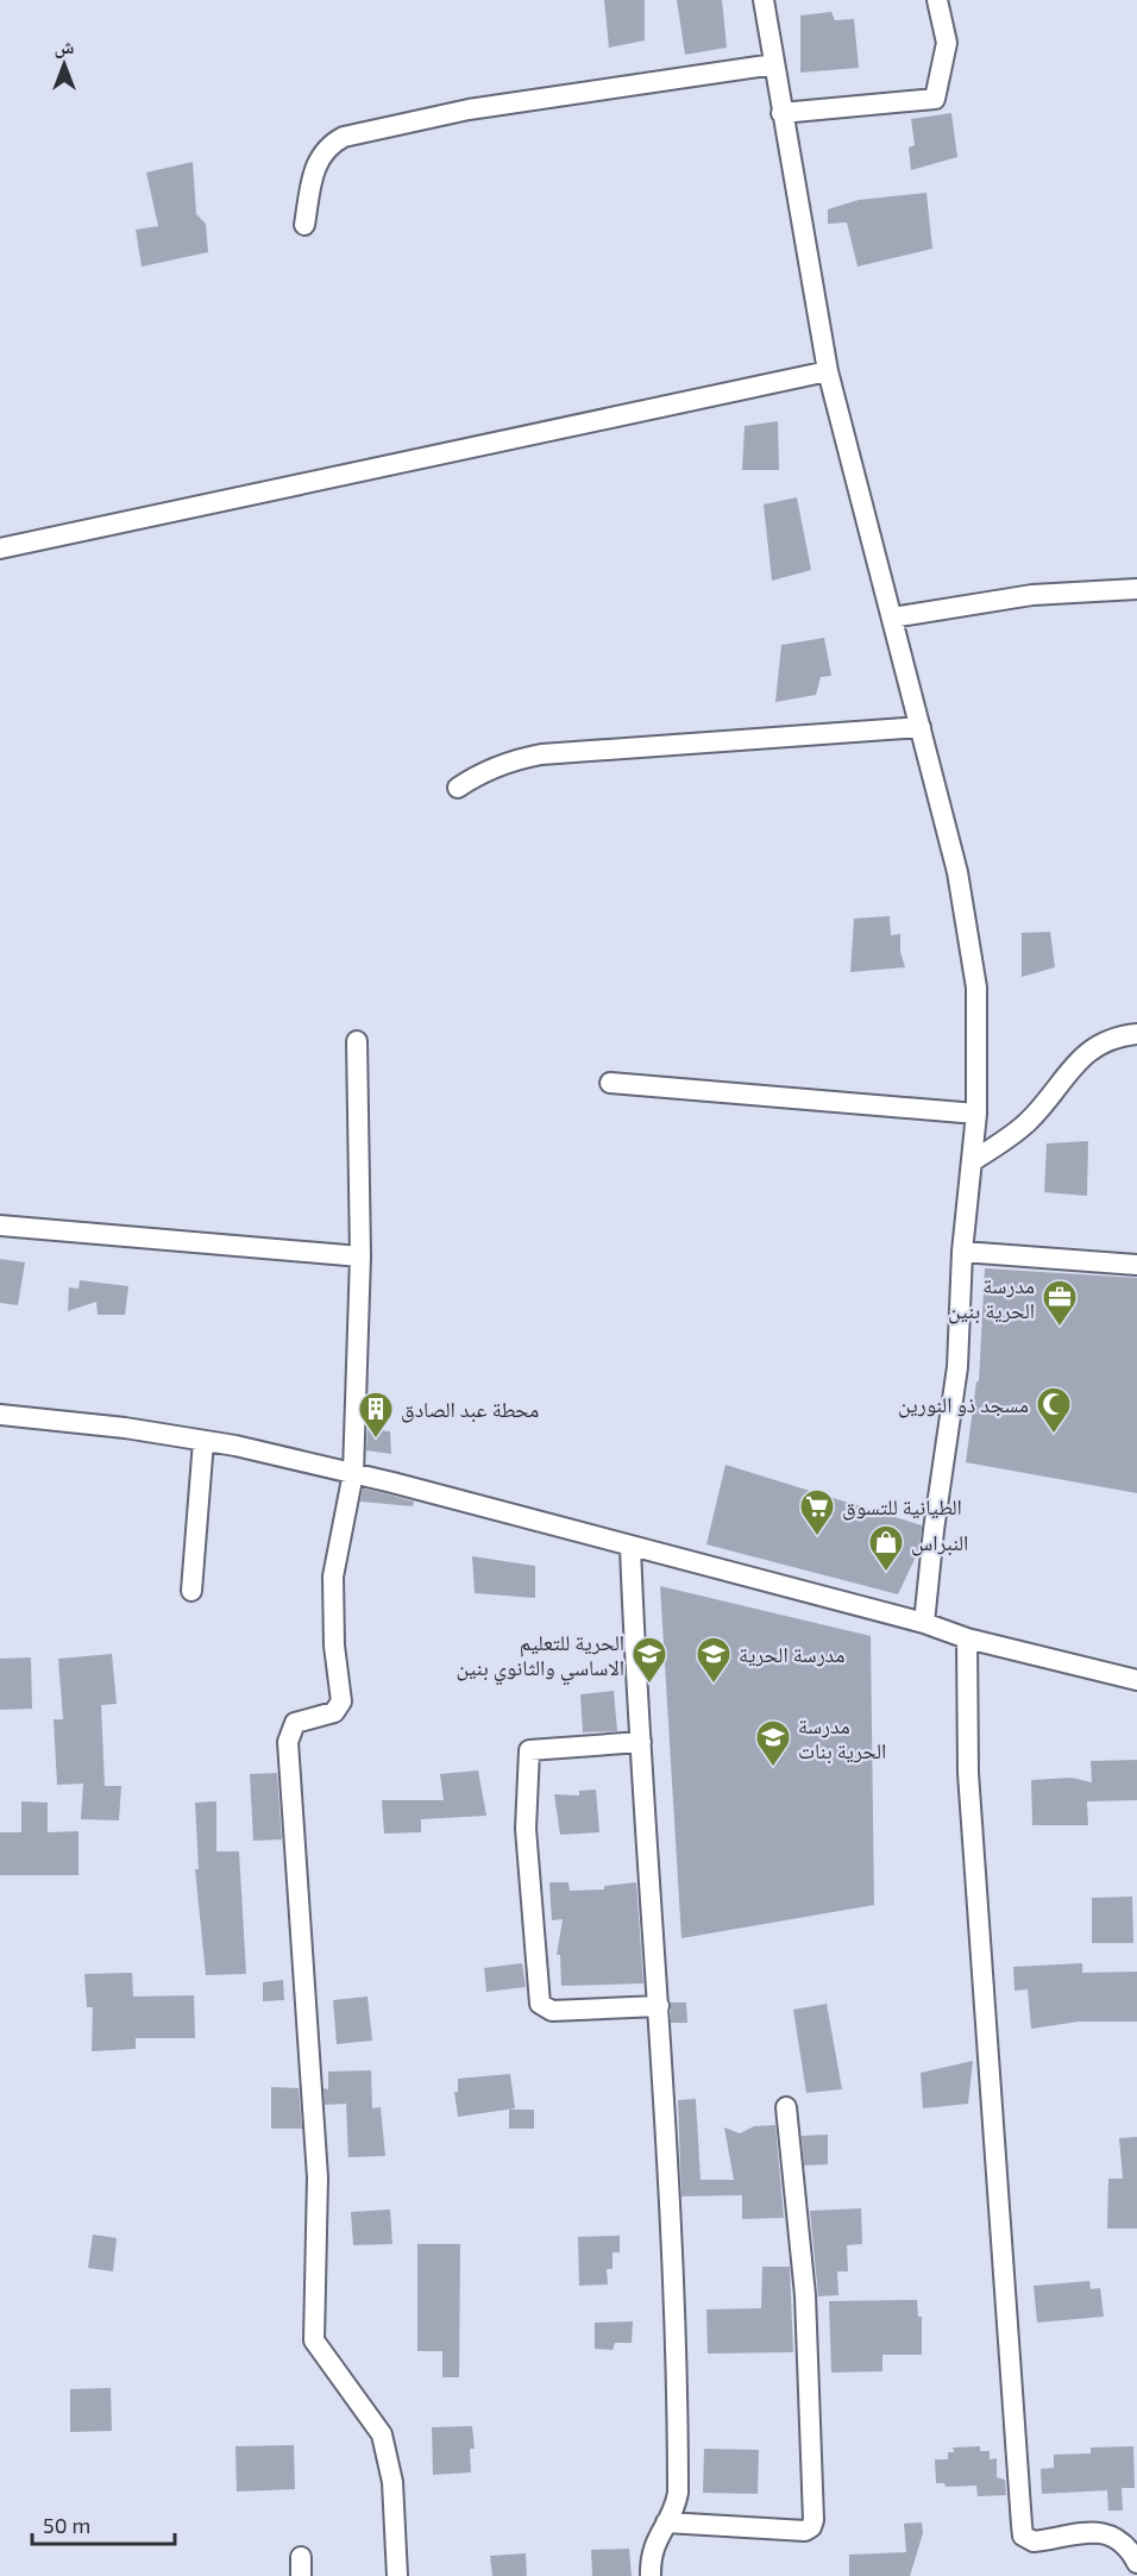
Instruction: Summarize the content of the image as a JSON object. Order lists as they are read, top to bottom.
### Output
{
  "places": {
    "office": ["مدرسة الحرية بنين"],
    "mosque": ["مسجد ذو النورين"],
    "building": ["محطة عبد الصادق"],
    "supermarket": ["الطيانية للتسوق"],
    "shop": ["النبراس"],
    "school or university": ["الحرية للتعليم الاساسي والثانوي بنين", "مدرسة الحرية", "مدرسة الحرية بنات"]
  },
  "scale_bar": "50 m",
  "north": "top"
}
